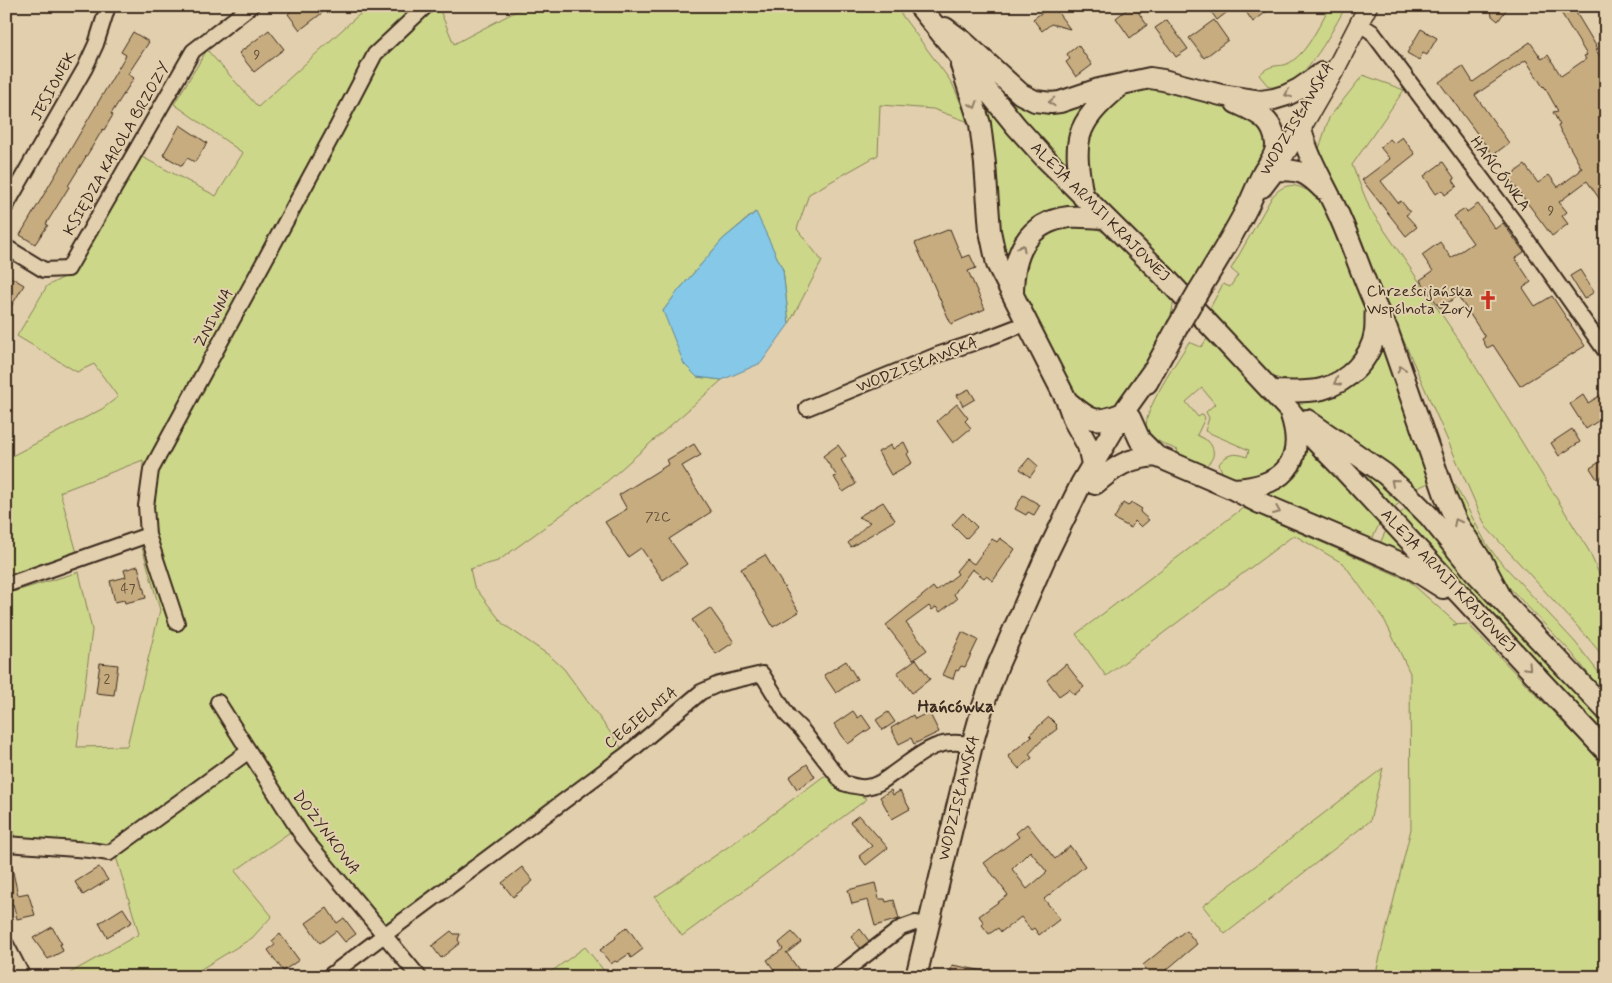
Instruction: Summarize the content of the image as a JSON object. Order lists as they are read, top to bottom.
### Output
{
  "streets": {
    "main road": ["WODZISŁAWSKA", "ALEJA ARMII KRAJOWEJ"],
    "street": [
      "JESIONEK",
      "KSIĘDZA KAROLA BRZOZY",
      "HAŃCÓWKA",
      "ŻNIWNA",
      "CEGIELNIA",
      "DOŻYNKOWA"
    ]
  },
  "crossings": [
    ["WODZISŁAWSKA", "HAŃCÓWKA"],
    ["WODZISŁAWSKA", "CEGIELNIA"],
    ["CEGIELNIA", "DOŻYNKOWA"]
  ],
  "districts": ["Hańcówka"],
  "places": {
    "church": ["Chrześcijańska Wspólnota Żory"]
  },
  "house_numbers": [
    "9",
    "9",
    "72C",
    "47",
    "2"
  ]
}
